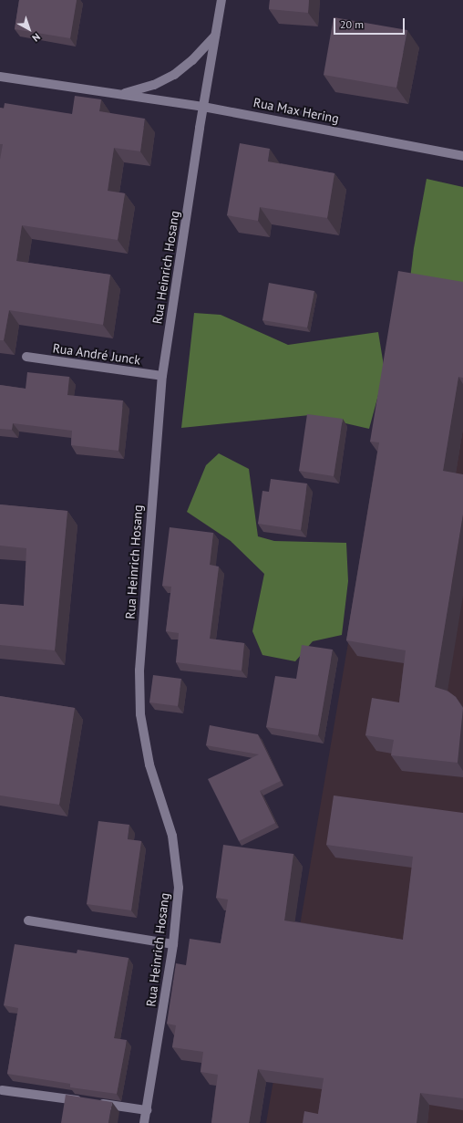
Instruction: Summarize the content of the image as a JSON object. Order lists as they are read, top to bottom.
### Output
{
  "streets": {
    "main road": ["Rua Max Hering", "Rua Heinrich Hosang", "Rua André Junck"]
  },
  "crossings": [
    ["Rua Max Hering", "Rua Heinrich Hosang"],
    ["Rua Heinrich Hosang", "Rua André Junck"]
  ],
  "scale_bar": "20 m",
  "north": "bottom right"
}
